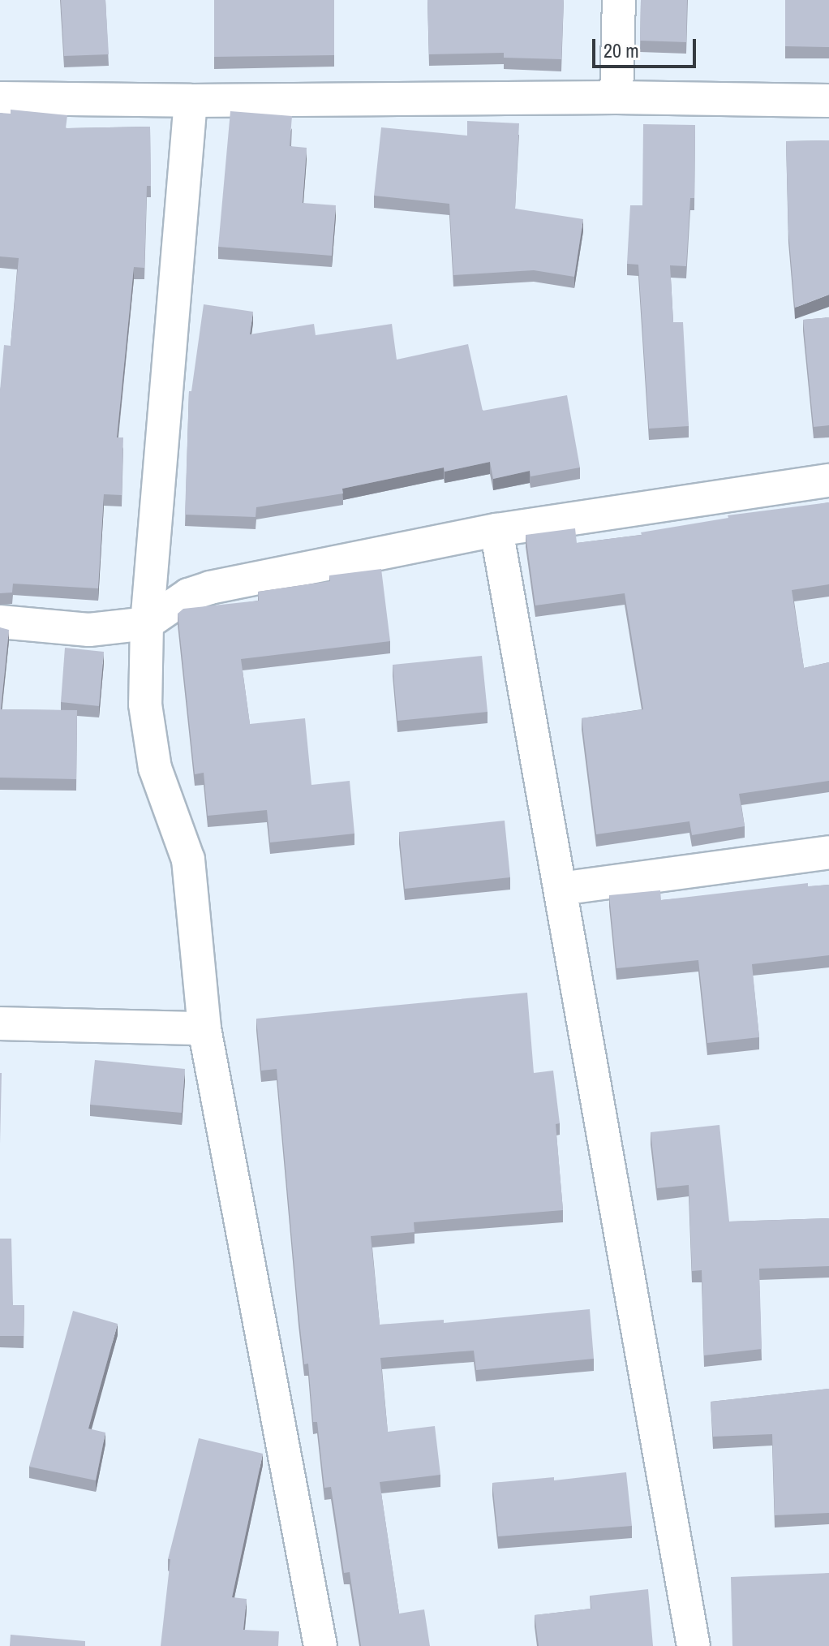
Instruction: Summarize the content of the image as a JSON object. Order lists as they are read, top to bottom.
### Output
{
  "scale_bar": "20 m"
}
